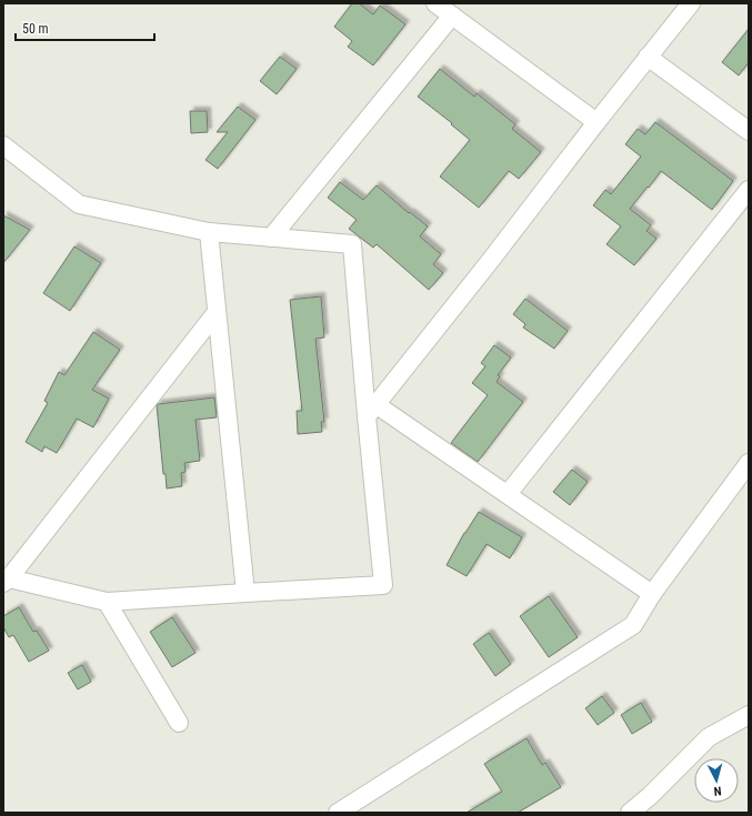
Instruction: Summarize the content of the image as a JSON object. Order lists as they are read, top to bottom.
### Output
{
  "scale_bar": "50 m",
  "north": "bottom"
}
